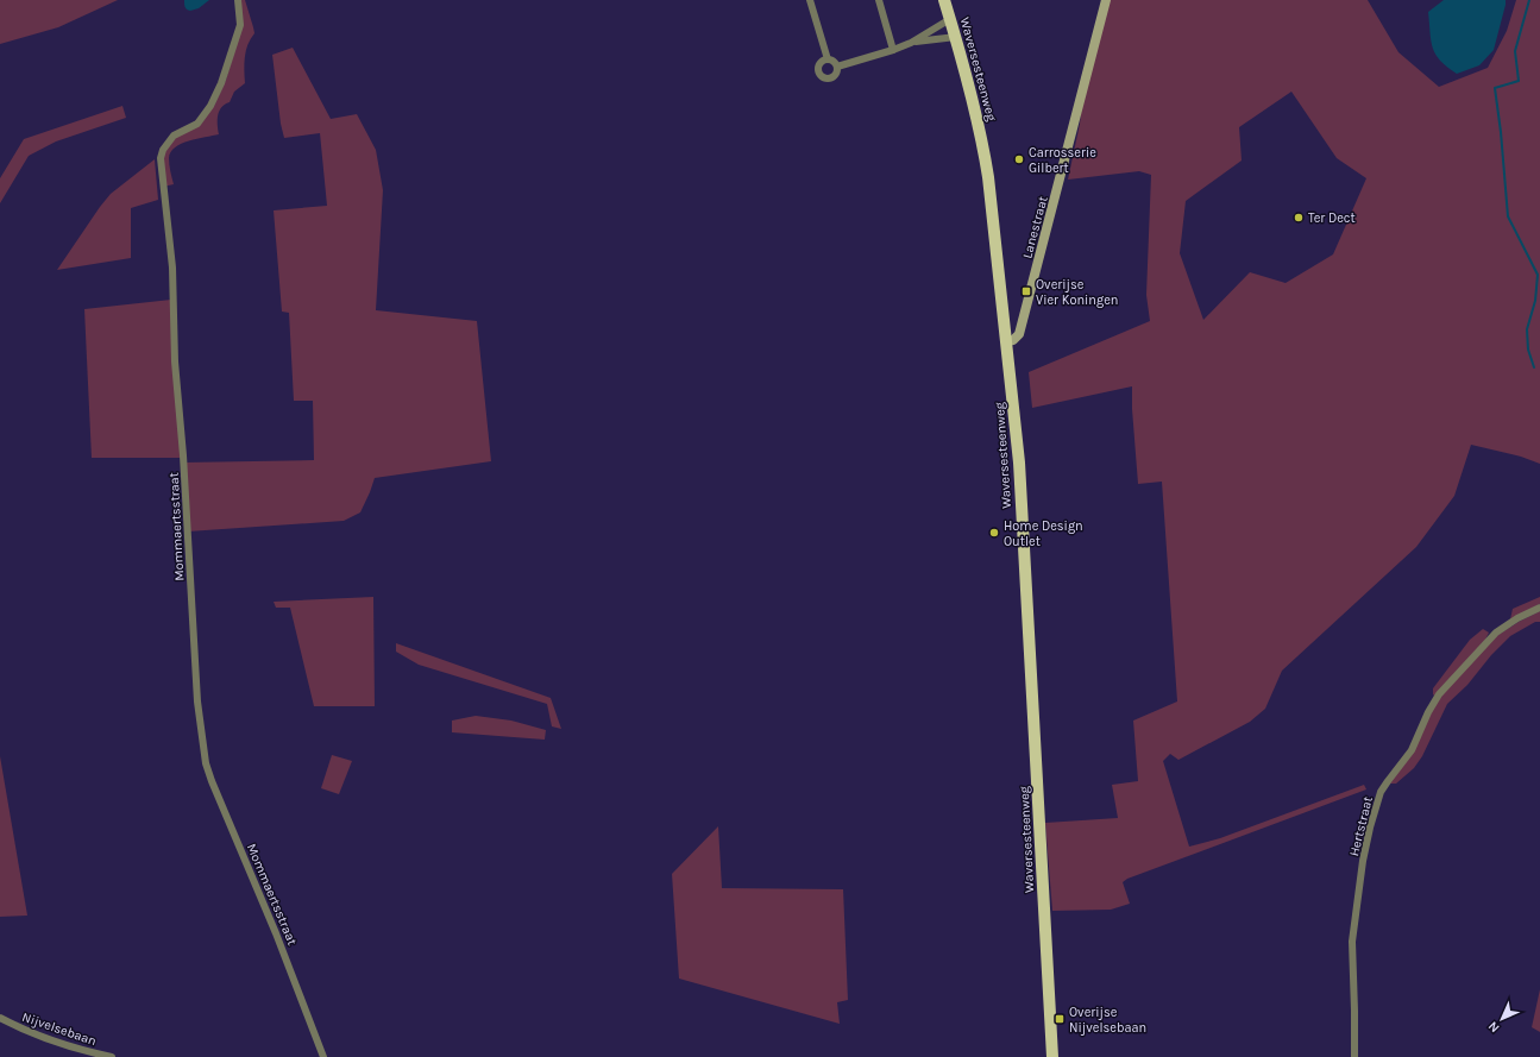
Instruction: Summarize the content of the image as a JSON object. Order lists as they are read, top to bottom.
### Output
{
  "streets": {
    "main road": ["Waversesteenweg"],
    "street": [
      "Lanestraat",
      "Mommaertsstraat",
      "Hertstraat",
      "Nijvelsebaan"
    ]
  },
  "crossings": [
    ["Waversesteenweg", "Lanestraat"]
  ],
  "places": {
    "other": ["Carrosserie Gilbert", "Ter Dect", "Home Design Outlet"],
    "transit": ["Overijse Vier Koningen", "Overijse Nijvelsebaan"]
  },
  "north": "bottom left"
}
